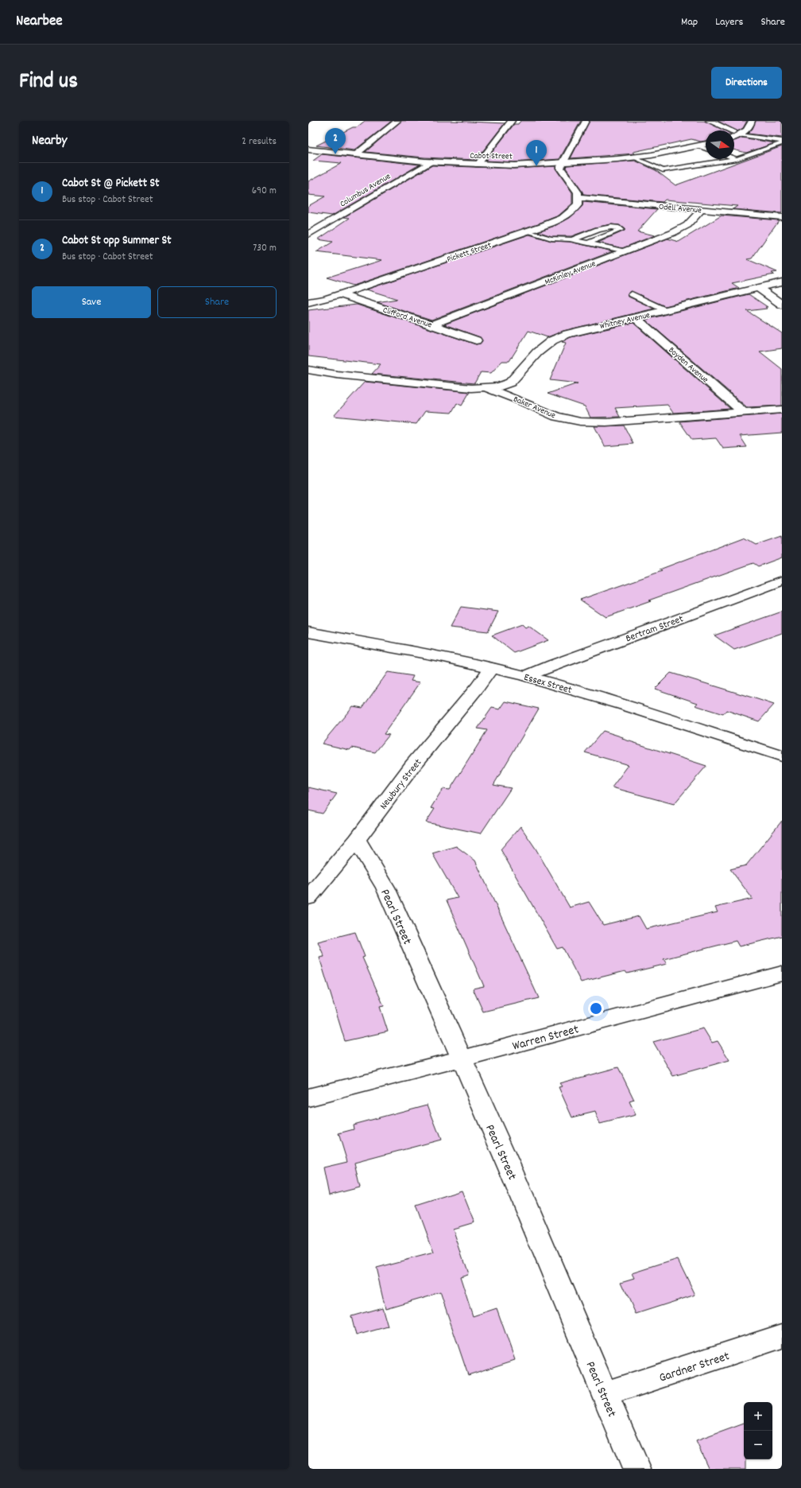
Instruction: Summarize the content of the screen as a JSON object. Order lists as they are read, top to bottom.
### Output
{
  "streets": {
    "main road": [
      "Cabot Street",
      "Columbus Avenue",
      "Odell Avenue",
      "Pickett Street",
      "McKinley Avenue",
      "Clifford Avenue",
      "Whitney Avenue",
      "Boyden Avenue",
      "Baker Avenue",
      "Bertram Street",
      "Essex Street",
      "Newbury Street",
      "Pearl Street",
      "Warren Street",
      "Gardner Street"
    ]
  },
  "crossings": [
    ["Cabot Street", "Columbus Avenue"],
    ["Odell Avenue", "Pickett Street"],
    ["Odell Avenue", "McKinley Avenue"],
    ["Pickett Street", "Clifford Avenue"],
    ["McKinley Avenue", "Clifford Avenue"],
    ["Whitney Avenue", "Boyden Avenue"],
    ["Whitney Avenue", "Baker Avenue"],
    ["Boyden Avenue", "Baker Avenue"],
    ["Bertram Street", "Essex Street"],
    ["Essex Street", "Newbury Street"],
    ["Newbury Street", "Pearl Street"],
    ["Pearl Street", "Warren Street"],
    ["Pearl Street", "Gardner Street"]
  ],
  "north": "right",
  "page": {
    "header": "Nearbee",
    "nav": ["Map", "Layers", "Share"],
    "title": "Find us",
    "buttons": [
      "Directions",
      ["Save", "Share"]
    ],
    "heading": ["Nearby", "2 results"],
    "pins": ["2", "1"],
    "list": [
      {
        "mark": "1",
        "name": "Cabot St @ Pickett St",
        "note": "Bus stop · Cabot Street",
        "value": "690 m"
      },
      {
        "mark": "2",
        "name": "Cabot St opp Summer St",
        "note": "Bus stop · Cabot Street",
        "value": "730 m"
      }
    ],
    "map_buttons": ["+", "−"]
  }
}
